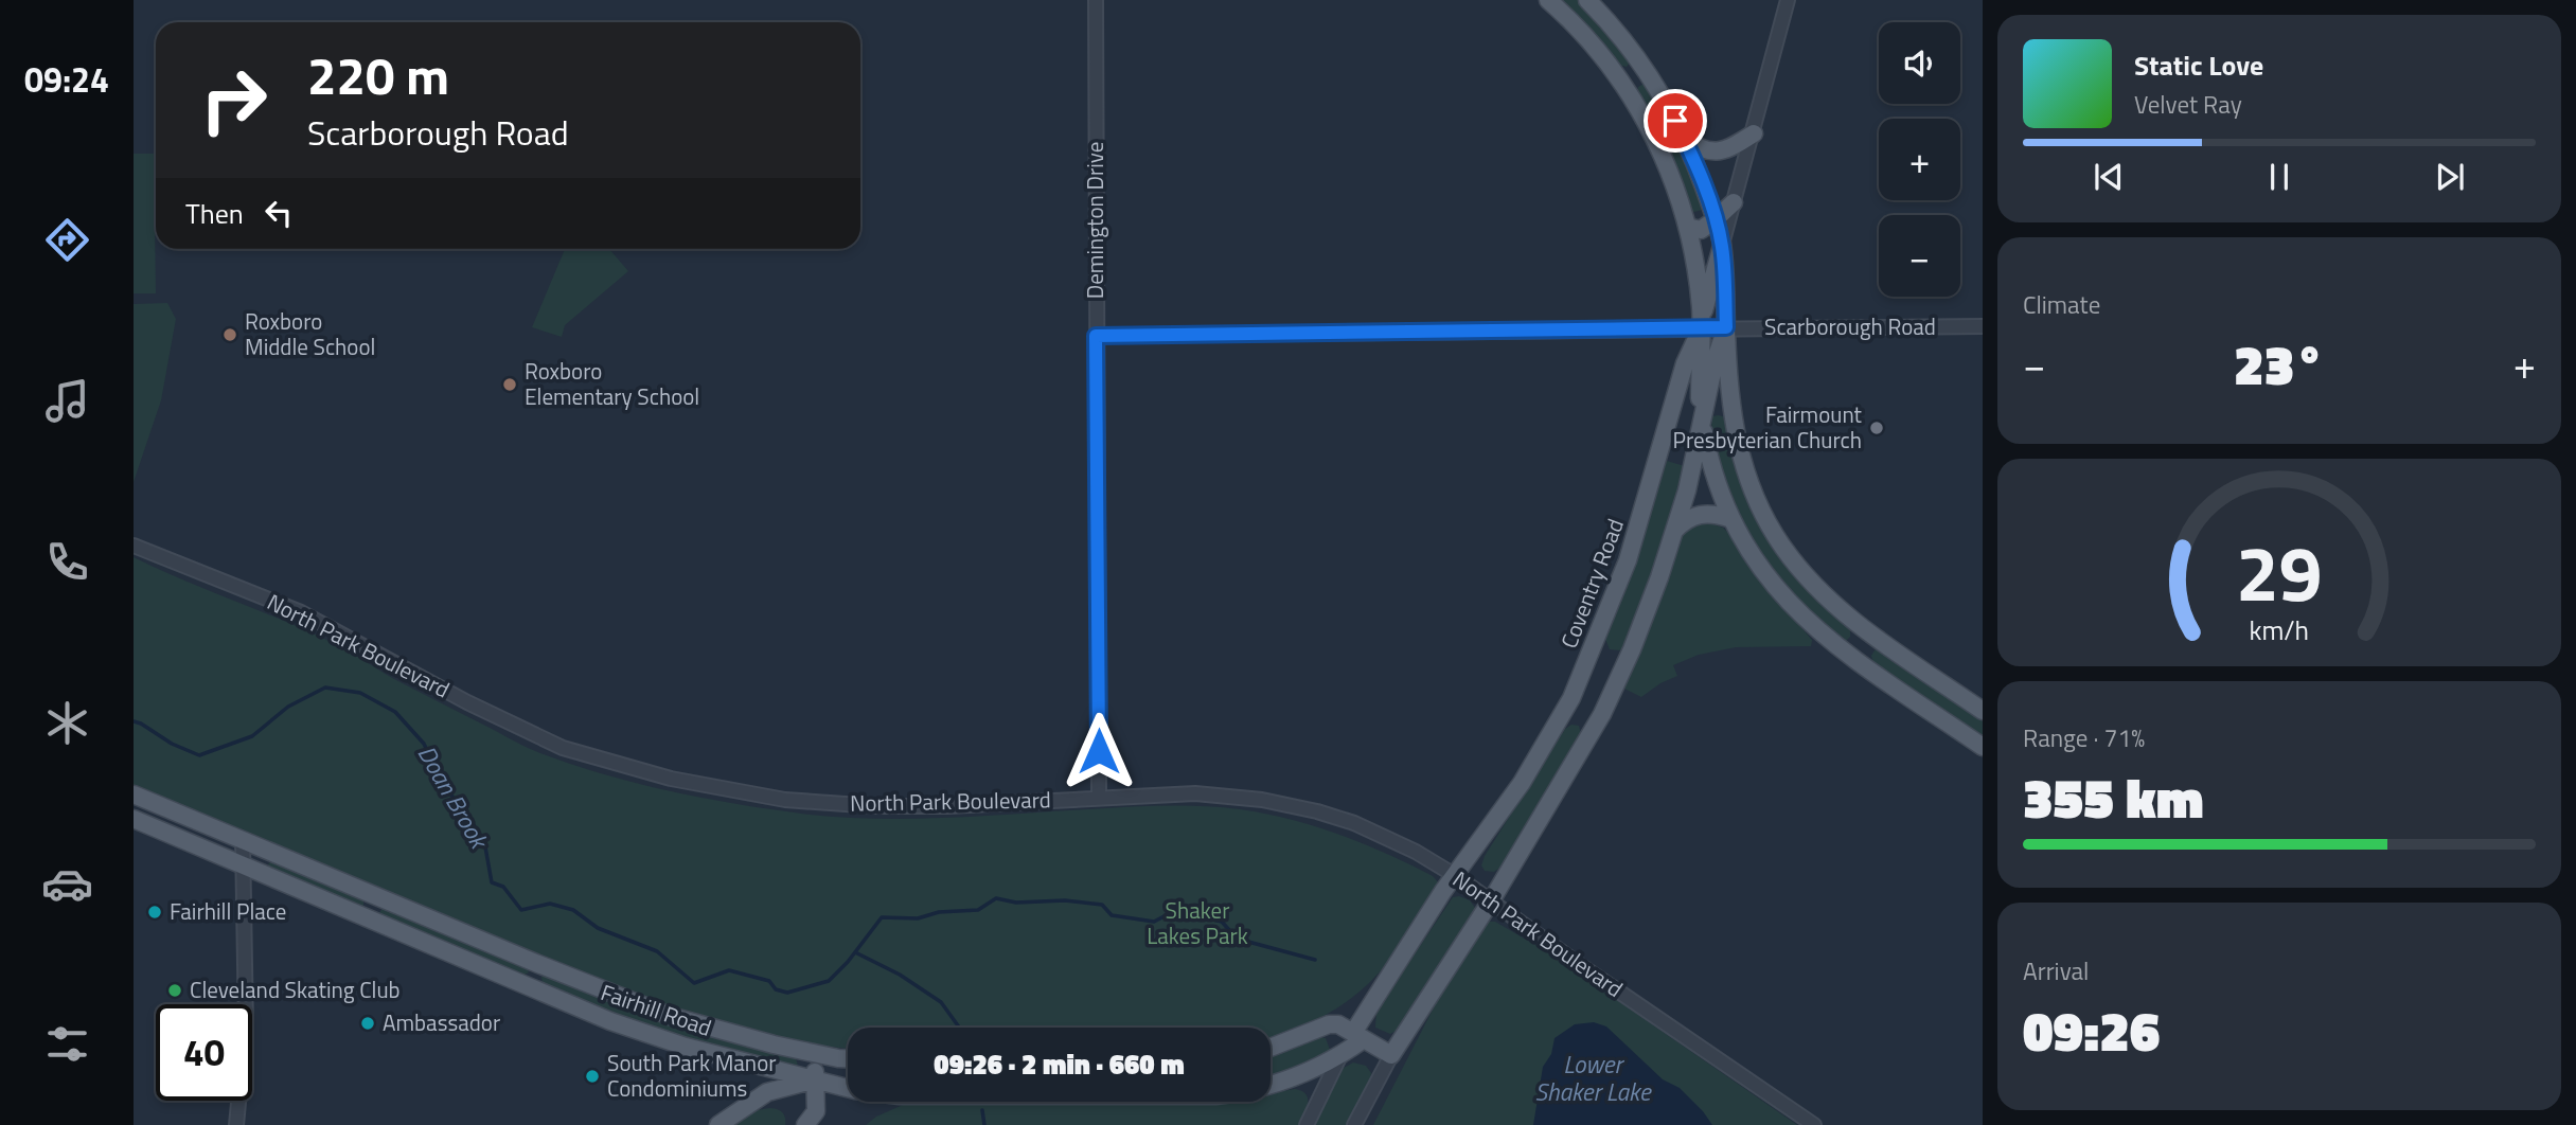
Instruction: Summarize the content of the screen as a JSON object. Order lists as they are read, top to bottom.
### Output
{
  "streets": {
    "main road": ["Coventry Road", "Fairhill Road"],
    "street": ["Demington Drive", "Scarborough Road", "North Park Boulevard"]
  },
  "crossings": [
    ["Demington Drive", "Scarborough Road"],
    ["Demington Drive", "North Park Boulevard"],
    ["Scarborough Road", "Coventry Road"],
    ["Coventry Road", "North Park Boulevard"],
    ["Coventry Road", "Fairhill Road"]
  ],
  "water": ["Doan Brook", "Lower Shaker Lake"],
  "parks": ["Shaker Lakes Park"],
  "places": [
    "Roxboro Middle School",
    "Roxboro Elementary School",
    "Fairmount Presbyterian Church",
    "Fairhill Place",
    "Cleveland Skating Club",
    "Ambassador",
    "South Park Manor Condominiums"
  ],
  "page": {
    "tabs": "09:24",
    "map_buttons": ["+", "−"],
    "turn": ["220 m", "Scarborough Road"],
    "song": ["Static Love", "Velvet Ray"],
    "then": "Then",
    "tile": [
      "Climate",
      ["Range · 71%", "355 km"],
      ["Arrival", "09:26"]
    ],
    "heat": ["−", "23°", "+"],
    "limit": "40",
    "trip": "09:26 · 2 min · 660 m",
    "gauge": ["29", "km/h"]
  }
}
